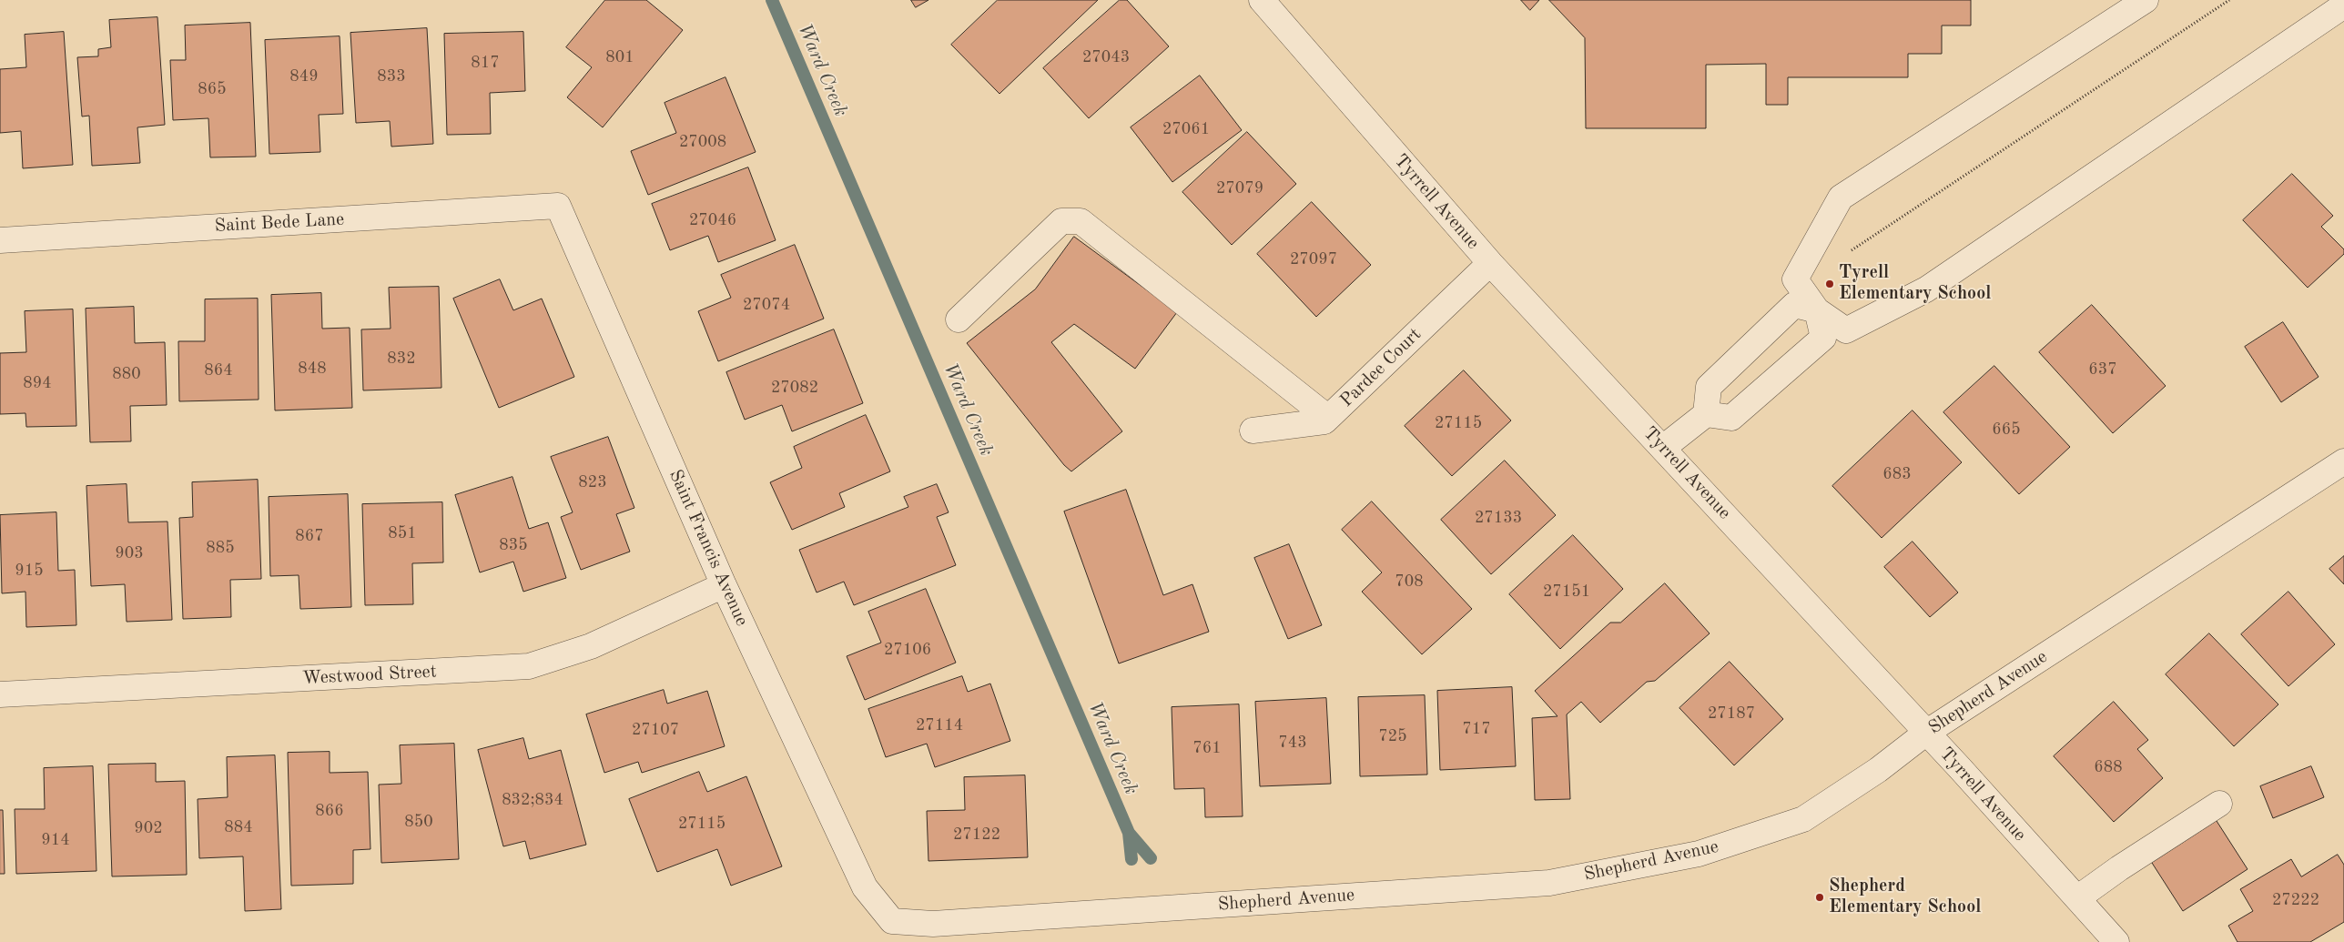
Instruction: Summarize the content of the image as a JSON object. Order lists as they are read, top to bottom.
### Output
{
  "streets": {
    "street": [
      "Tyrrell Avenue",
      "Saint Bede Lane",
      "Pardee Court",
      "Saint Francis Avenue",
      "Westwood Street",
      "Shepherd Avenue"
    ]
  },
  "crossings": [
    ["Tyrrell Avenue", "Pardee Court"],
    ["Tyrrell Avenue", "Shepherd Avenue"],
    ["Saint Bede Lane", "Saint Francis Avenue"],
    ["Saint Francis Avenue", "Westwood Street"],
    ["Saint Francis Avenue", "Shepherd Avenue"]
  ],
  "water": ["Ward Creek"],
  "places": ["Tyrell Elementary School", "Shepherd Elementary School"],
  "house_numbers": [
    "801",
    "27043",
    "817",
    "849",
    "833",
    "865",
    "27061",
    "27008",
    "27079",
    "27046",
    "27097",
    "27074",
    "832",
    "848",
    "637",
    "864",
    "880",
    "894",
    "27082",
    "27115",
    "665",
    "683",
    "823",
    "27133",
    "851",
    "867",
    "835",
    "885",
    "903",
    "915",
    "708",
    "27151",
    "27106",
    "27187",
    "27114",
    "717",
    "27107",
    "725",
    "743",
    "761",
    "688",
    "832;834",
    "866",
    "850",
    "27115",
    "884",
    "902",
    "27122",
    "914",
    "27222"
  ]
}
